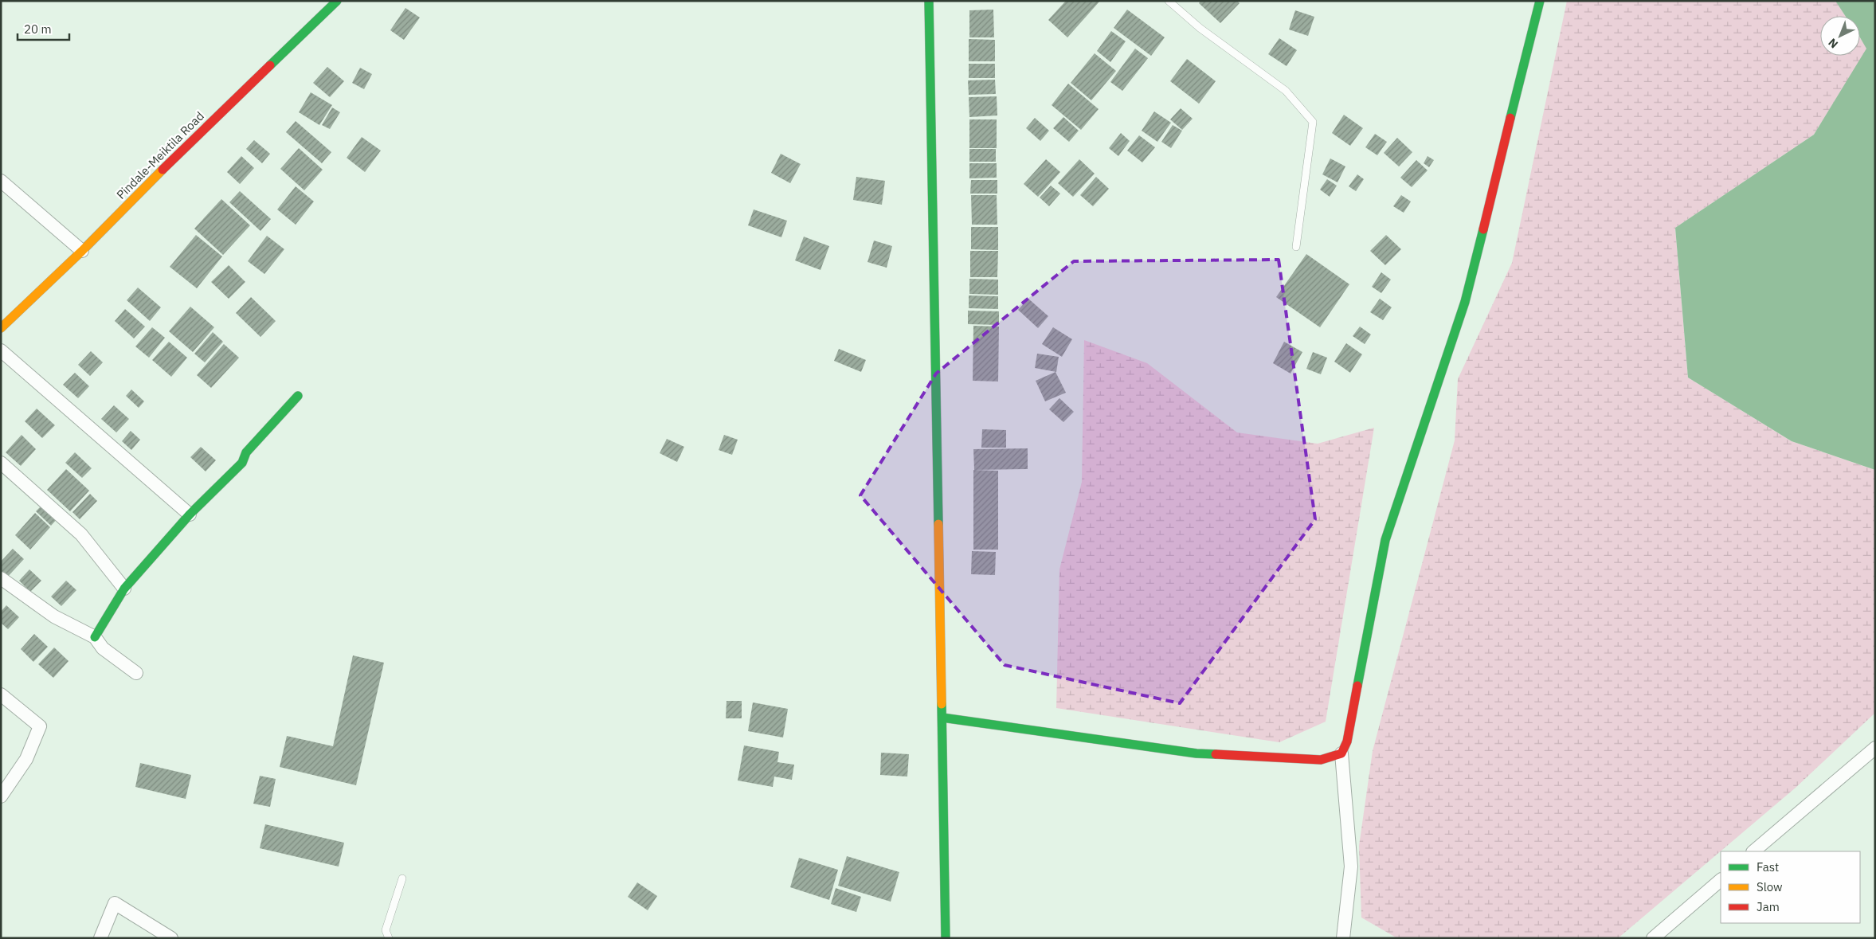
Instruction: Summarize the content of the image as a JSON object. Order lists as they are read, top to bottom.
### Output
{
  "streets": {
    "street": ["Pindale-Meiktila Road"]
  },
  "legend": ["Fast", "Slow", "Jam"],
  "scale_bar": "20 m",
  "north": "bottom left"
}
